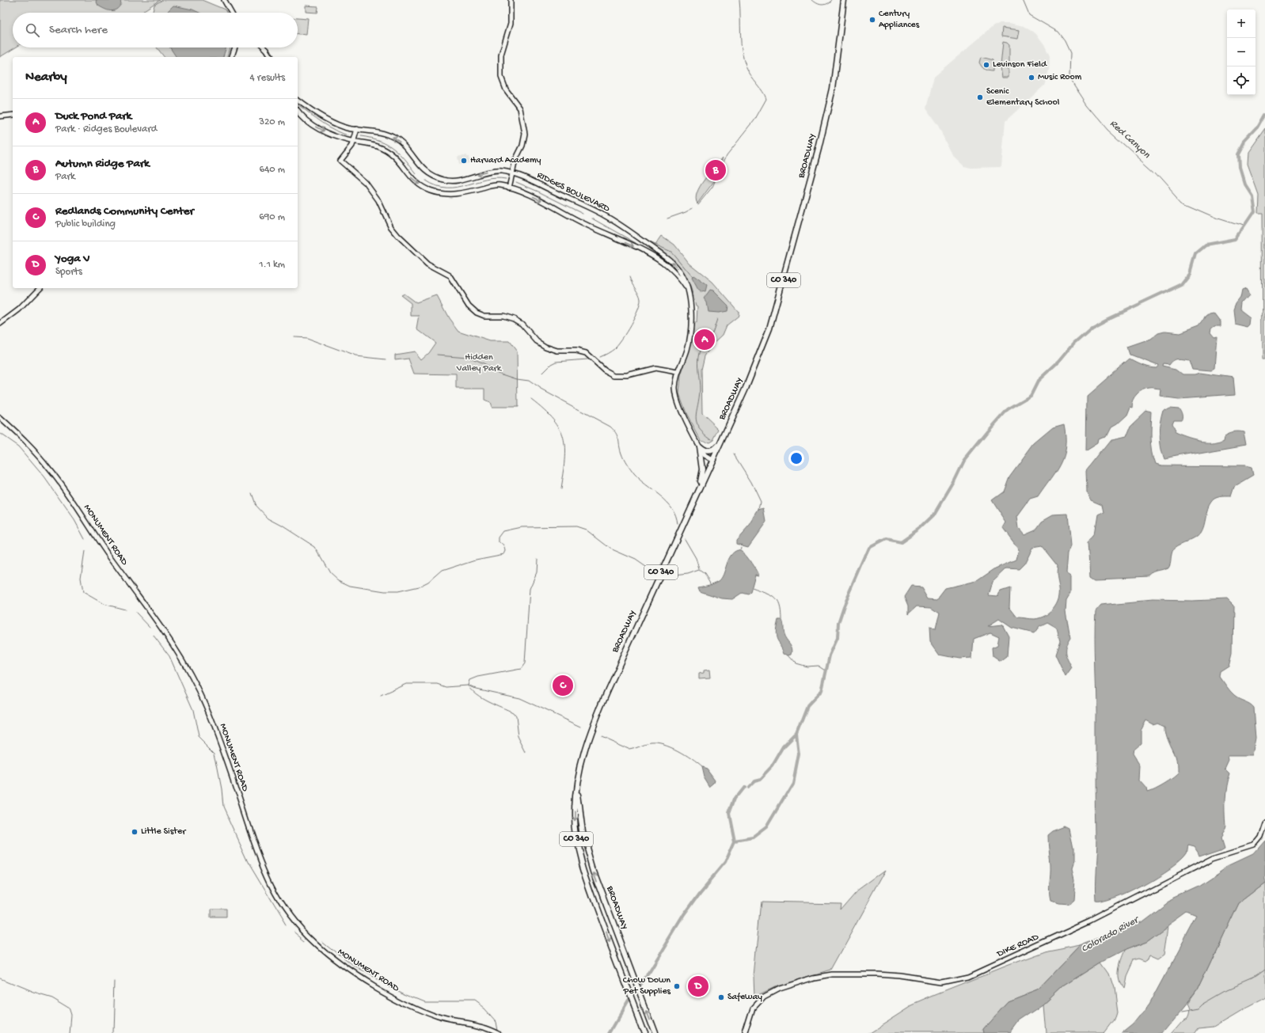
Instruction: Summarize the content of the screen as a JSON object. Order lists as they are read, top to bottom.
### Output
{
  "streets": {
    "main road": ["BROADWAY", "CO 340"],
    "street": ["RIDGES BOULEVARD", "MONUMENT ROAD", "DIKE ROAD"]
  },
  "crossings": [
    ["BROADWAY", "RIDGES BOULEVARD"]
  ],
  "water": ["Red Canyon", "Colorado River"],
  "parks": ["Hidden Valley Park"],
  "places": [
    "Century Appliances",
    "Levinson Field",
    "Music Room",
    "Scenic Elementary School",
    "Harvard Academy",
    "Little Sister",
    "Chow Down Pet Supplies",
    "Safeway"
  ],
  "page": {
    "map_buttons": ["+", "−"],
    "search": "Search here",
    "heading": ["Nearby", "4 results"],
    "list": [
      {
        "mark": "A",
        "name": "Duck Pond Park",
        "note": "Park · Ridges Boulevard",
        "value": "320 m"
      },
      {
        "mark": "B",
        "name": "Autumn Ridge Park",
        "note": "Park",
        "value": "640 m"
      },
      {
        "mark": "C",
        "name": "Redlands Community Center",
        "note": "Public building",
        "value": "690 m"
      },
      {
        "mark": "D",
        "name": "Yoga V",
        "note": "Sports",
        "value": "1.1 km"
      }
    ],
    "pins": [
      "B",
      "A",
      "C",
      "D"
    ]
  }
}
